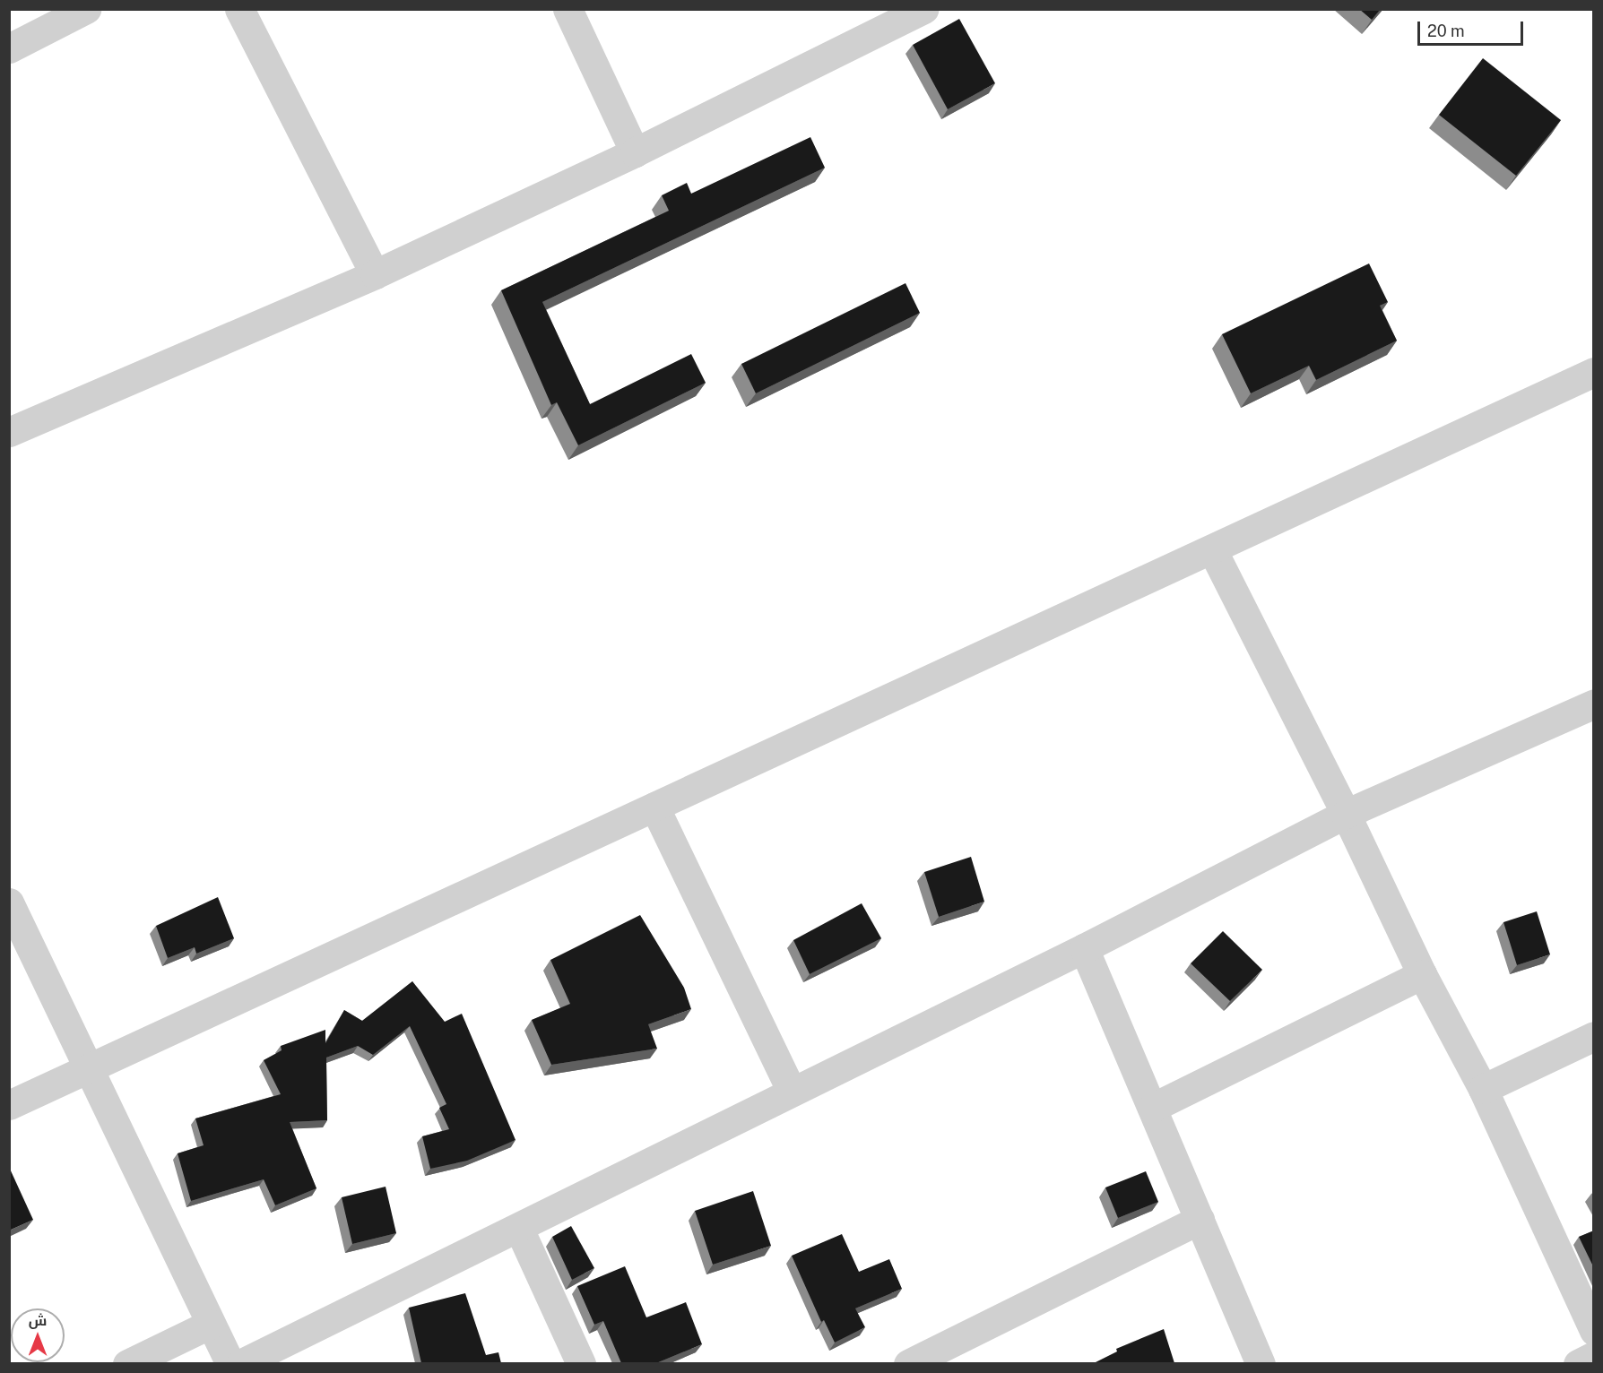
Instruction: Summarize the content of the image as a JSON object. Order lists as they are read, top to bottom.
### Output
{
  "scale_bar": "20 m",
  "north": "top"
}
